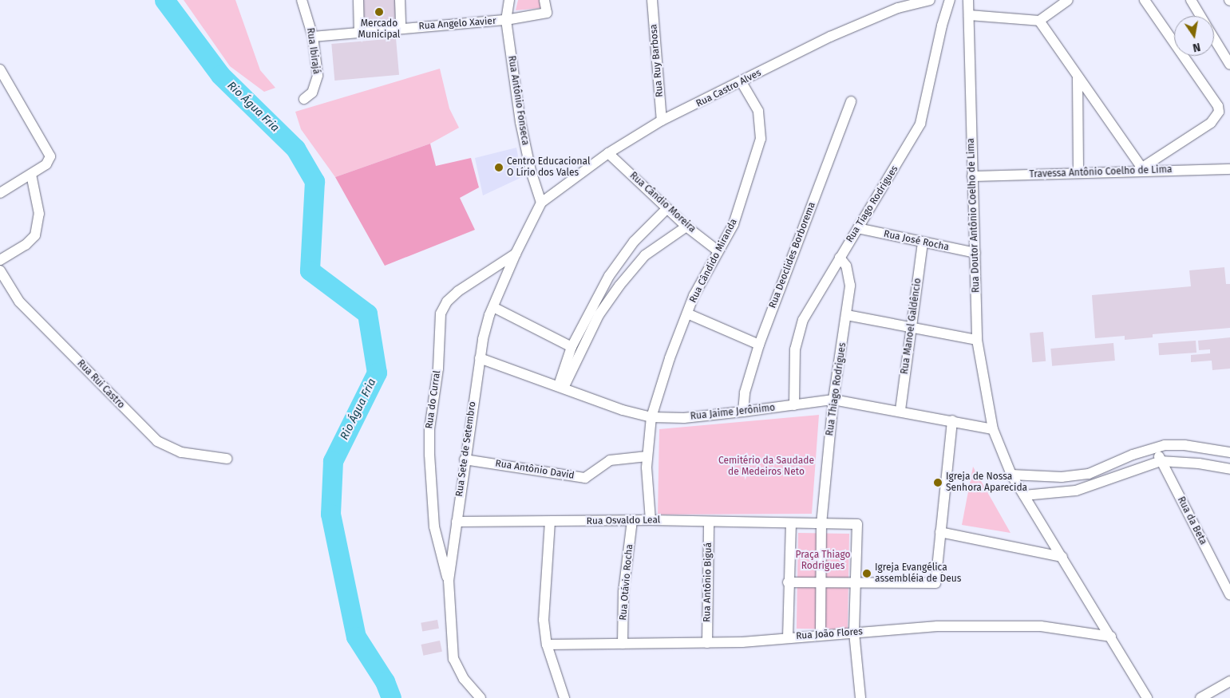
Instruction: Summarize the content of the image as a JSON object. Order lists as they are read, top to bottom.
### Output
{
  "streets": {
    "street": [
      "Rua Angelo Xavier",
      "Rua Ibirajá",
      "Rua Ruy Barbosa",
      "Rua Castro Alves",
      "Rua Antônio Fonseca",
      "Travessa Antônio Coelho de Lima",
      "Rua Cândio Moreira",
      "Rua Tiago Rodrigues",
      "Rua Doutor Antônio Coelho de Lima",
      "Rua José Rocha",
      "Rua Deoclides Borborema",
      "Rua Cândido Miranda",
      "Rua Manoel Galdêncio",
      "Rua Rui Castro",
      "Rua Thiago Rodrigues",
      "Rua do Curral",
      "Rua Jaime Jerônimo",
      "Rua Sete de Setembro",
      "Rua Antônio David",
      "Rua Osvaldo Leal",
      "Rua da Beta",
      "Rua Otávio Rocha",
      "Rua Antônio Biguá",
      "Rua João Flores"
    ]
  },
  "crossings": [
    ["Rua Angelo Xavier", "Rua Ibirajá"],
    ["Rua Angelo Xavier", "Rua Antônio Fonseca"],
    ["Rua Ruy Barbosa", "Rua Castro Alves"],
    ["Rua Castro Alves", "Rua Antônio Fonseca"],
    ["Rua Castro Alves", "Rua Cândio Moreira"],
    ["Rua Castro Alves", "Rua Cândido Miranda"],
    ["Rua Castro Alves", "Rua Sete de Setembro"],
    ["Rua Antônio Fonseca", "Rua Sete de Setembro"],
    ["Travessa Antônio Coelho de Lima", "Rua Doutor Antônio Coelho de Lima"],
    ["Rua Cândio Moreira", "Rua Cândido Miranda"],
    ["Rua Tiago Rodrigues", "Rua José Rocha"],
    ["Rua Tiago Rodrigues", "Rua Thiago Rodrigues"],
    ["Rua Tiago Rodrigues", "Rua Jaime Jerônimo"],
    ["Rua Doutor Antônio Coelho de Lima", "Rua José Rocha"],
    ["Rua Doutor Antônio Coelho de Lima", "Rua Jaime Jerônimo"],
    ["Rua José Rocha", "Rua Manoel Galdêncio"],
    ["Rua Deoclides Borborema", "Rua Jaime Jerônimo"],
    ["Rua Cândido Miranda", "Rua Jaime Jerônimo"],
    ["Rua Cândido Miranda", "Rua Antônio David"],
    ["Rua Cândido Miranda", "Rua Osvaldo Leal"],
    ["Rua Manoel Galdêncio", "Rua Jaime Jerônimo"],
    ["Rua Thiago Rodrigues", "Rua Jaime Jerônimo"],
    ["Rua do Curral", "Rua Sete de Setembro"],
    ["Rua Jaime Jerônimo", "Rua Sete de Setembro"],
    ["Rua Sete de Setembro", "Rua Antônio David"],
    ["Rua Sete de Setembro", "Rua Osvaldo Leal"],
    ["Rua Osvaldo Leal", "Rua Otávio Rocha"],
    ["Rua Osvaldo Leal", "Rua Antônio Biguá"],
    ["Rua Otávio Rocha", "Rua João Flores"],
    ["Rua Antônio Biguá", "Rua João Flores"]
  ],
  "water": ["Rio Água Fria"],
  "parks": ["Cemitério da Saudade de Medeiros Neto", "Praça Thiago Rodrigues"],
  "places": [
    "Mercado Municipal",
    "Centro Educacional O Lírio dos Vales",
    "Igreja de Nossa Senhora Aparecida",
    "Igreja Evangélica assembléia de Deus"
  ],
  "north": "bottom"
}
